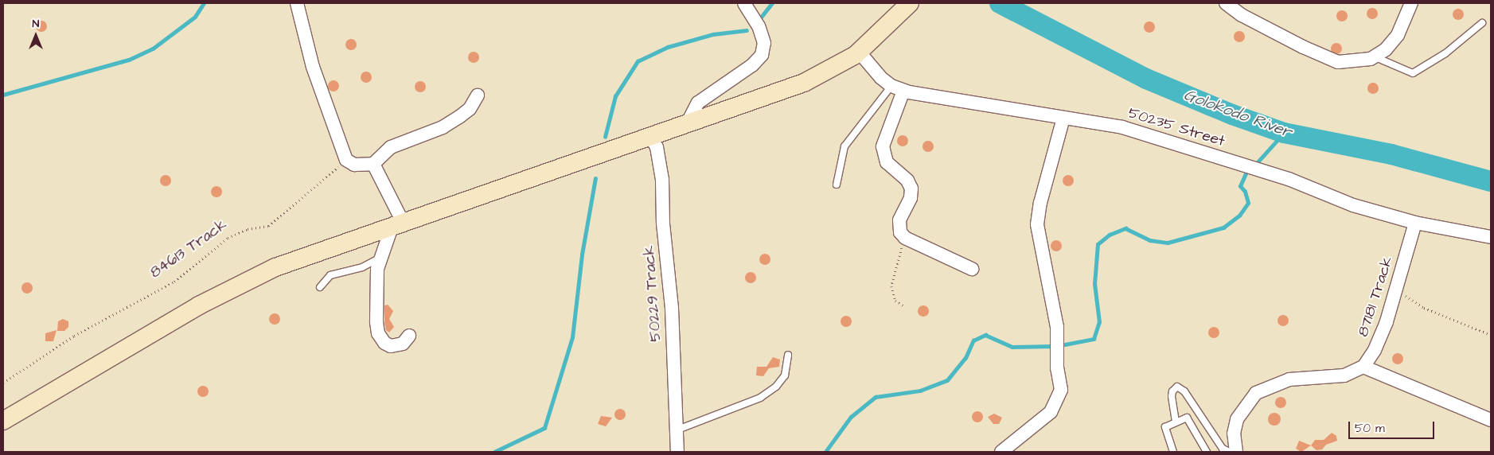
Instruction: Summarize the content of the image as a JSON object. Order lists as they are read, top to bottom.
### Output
{
  "streets": {
    "street": ["50235 Street", "50229 Track", "87181 Track"],
    "path": ["84613 Track"]
  },
  "crossings": [
    ["50235 Street", "87181 Track"]
  ],
  "water": ["Golokodo River"],
  "scale_bar": "50 m",
  "north": "top"
}
